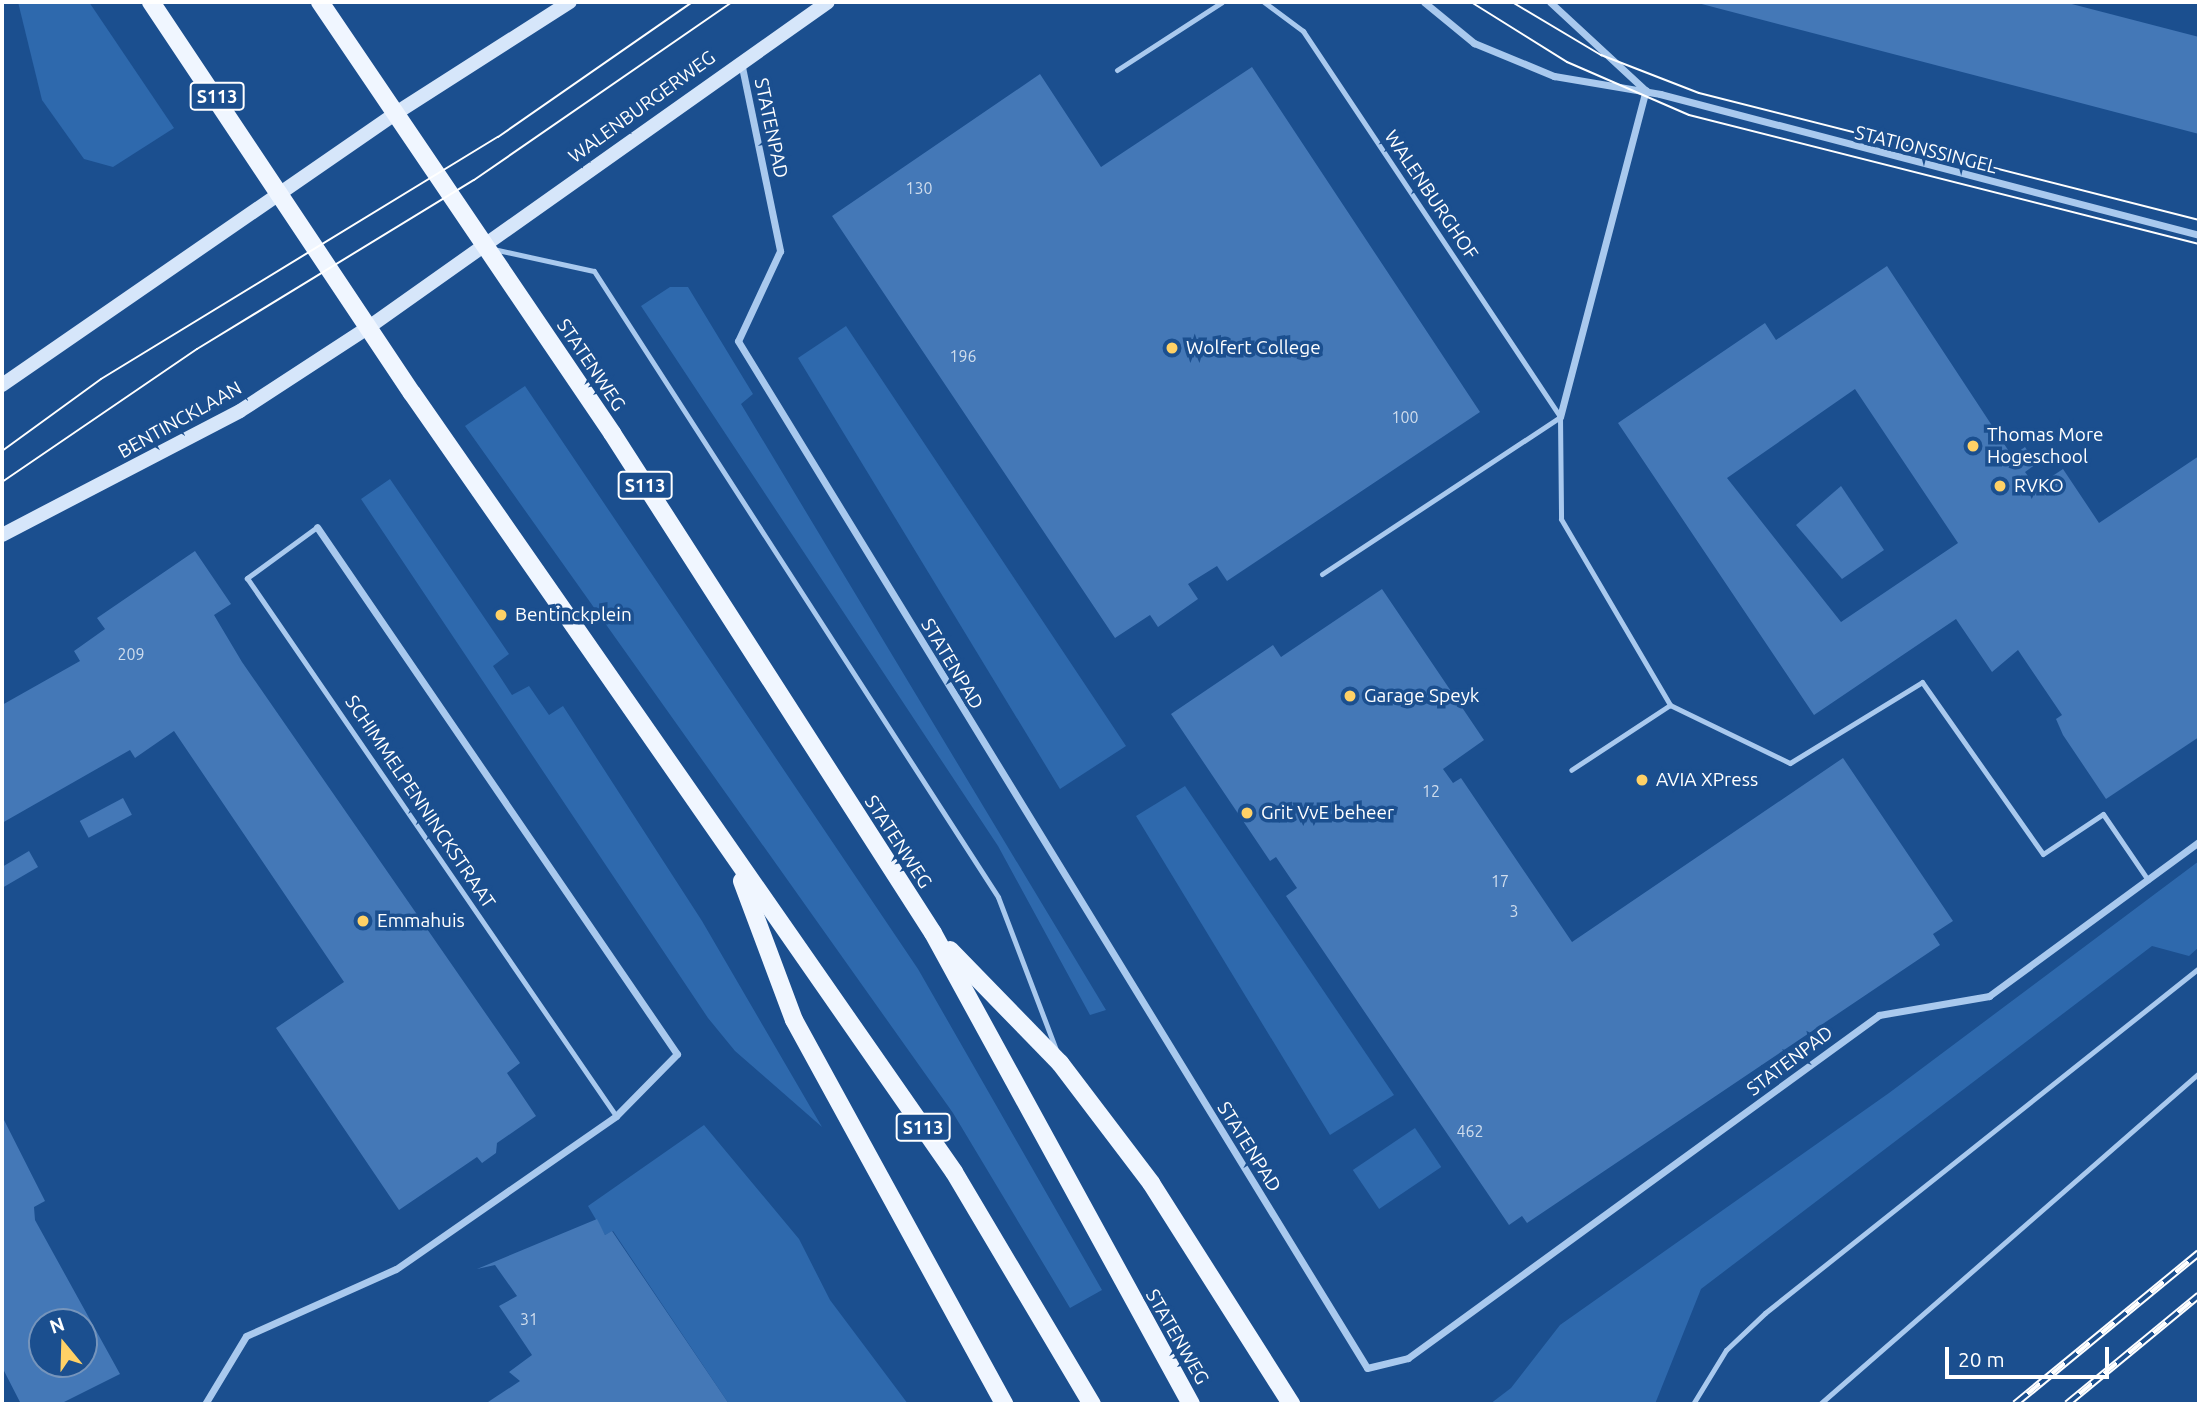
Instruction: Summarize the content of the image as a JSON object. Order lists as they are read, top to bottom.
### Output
{
  "streets": {
    "main road": ["S113", "STATENWEG"],
    "street": [
      "WALENBURGERWEG",
      "STATENPAD",
      "STATIONSSINGEL",
      "BENTINCKLAAN"
    ],
    "lane": ["WALENBURGHOF", "SCHIMMELPENNINCKSTRAAT"]
  },
  "crossings": [
    ["S113", "WALENBURGERWEG"],
    ["S113", "STATENWEG"],
    ["S113", "BENTINCKLAAN"],
    ["WALENBURGERWEG", "STATENPAD"],
    ["WALENBURGERWEG", "STATENWEG"]
  ],
  "places": [
    "Wolfert College",
    "Thomas More Hogeschool",
    "RVKO",
    "Bentinckplein",
    "Garage Speyk",
    "AVIA XPress",
    "Grit VvE beheer",
    "Emmahuis"
  ],
  "house_numbers": [
    "130",
    "196",
    "100",
    "209",
    "12",
    "17",
    "3",
    "462",
    "31"
  ],
  "scale_bar": "20 m",
  "north": "top"
}
